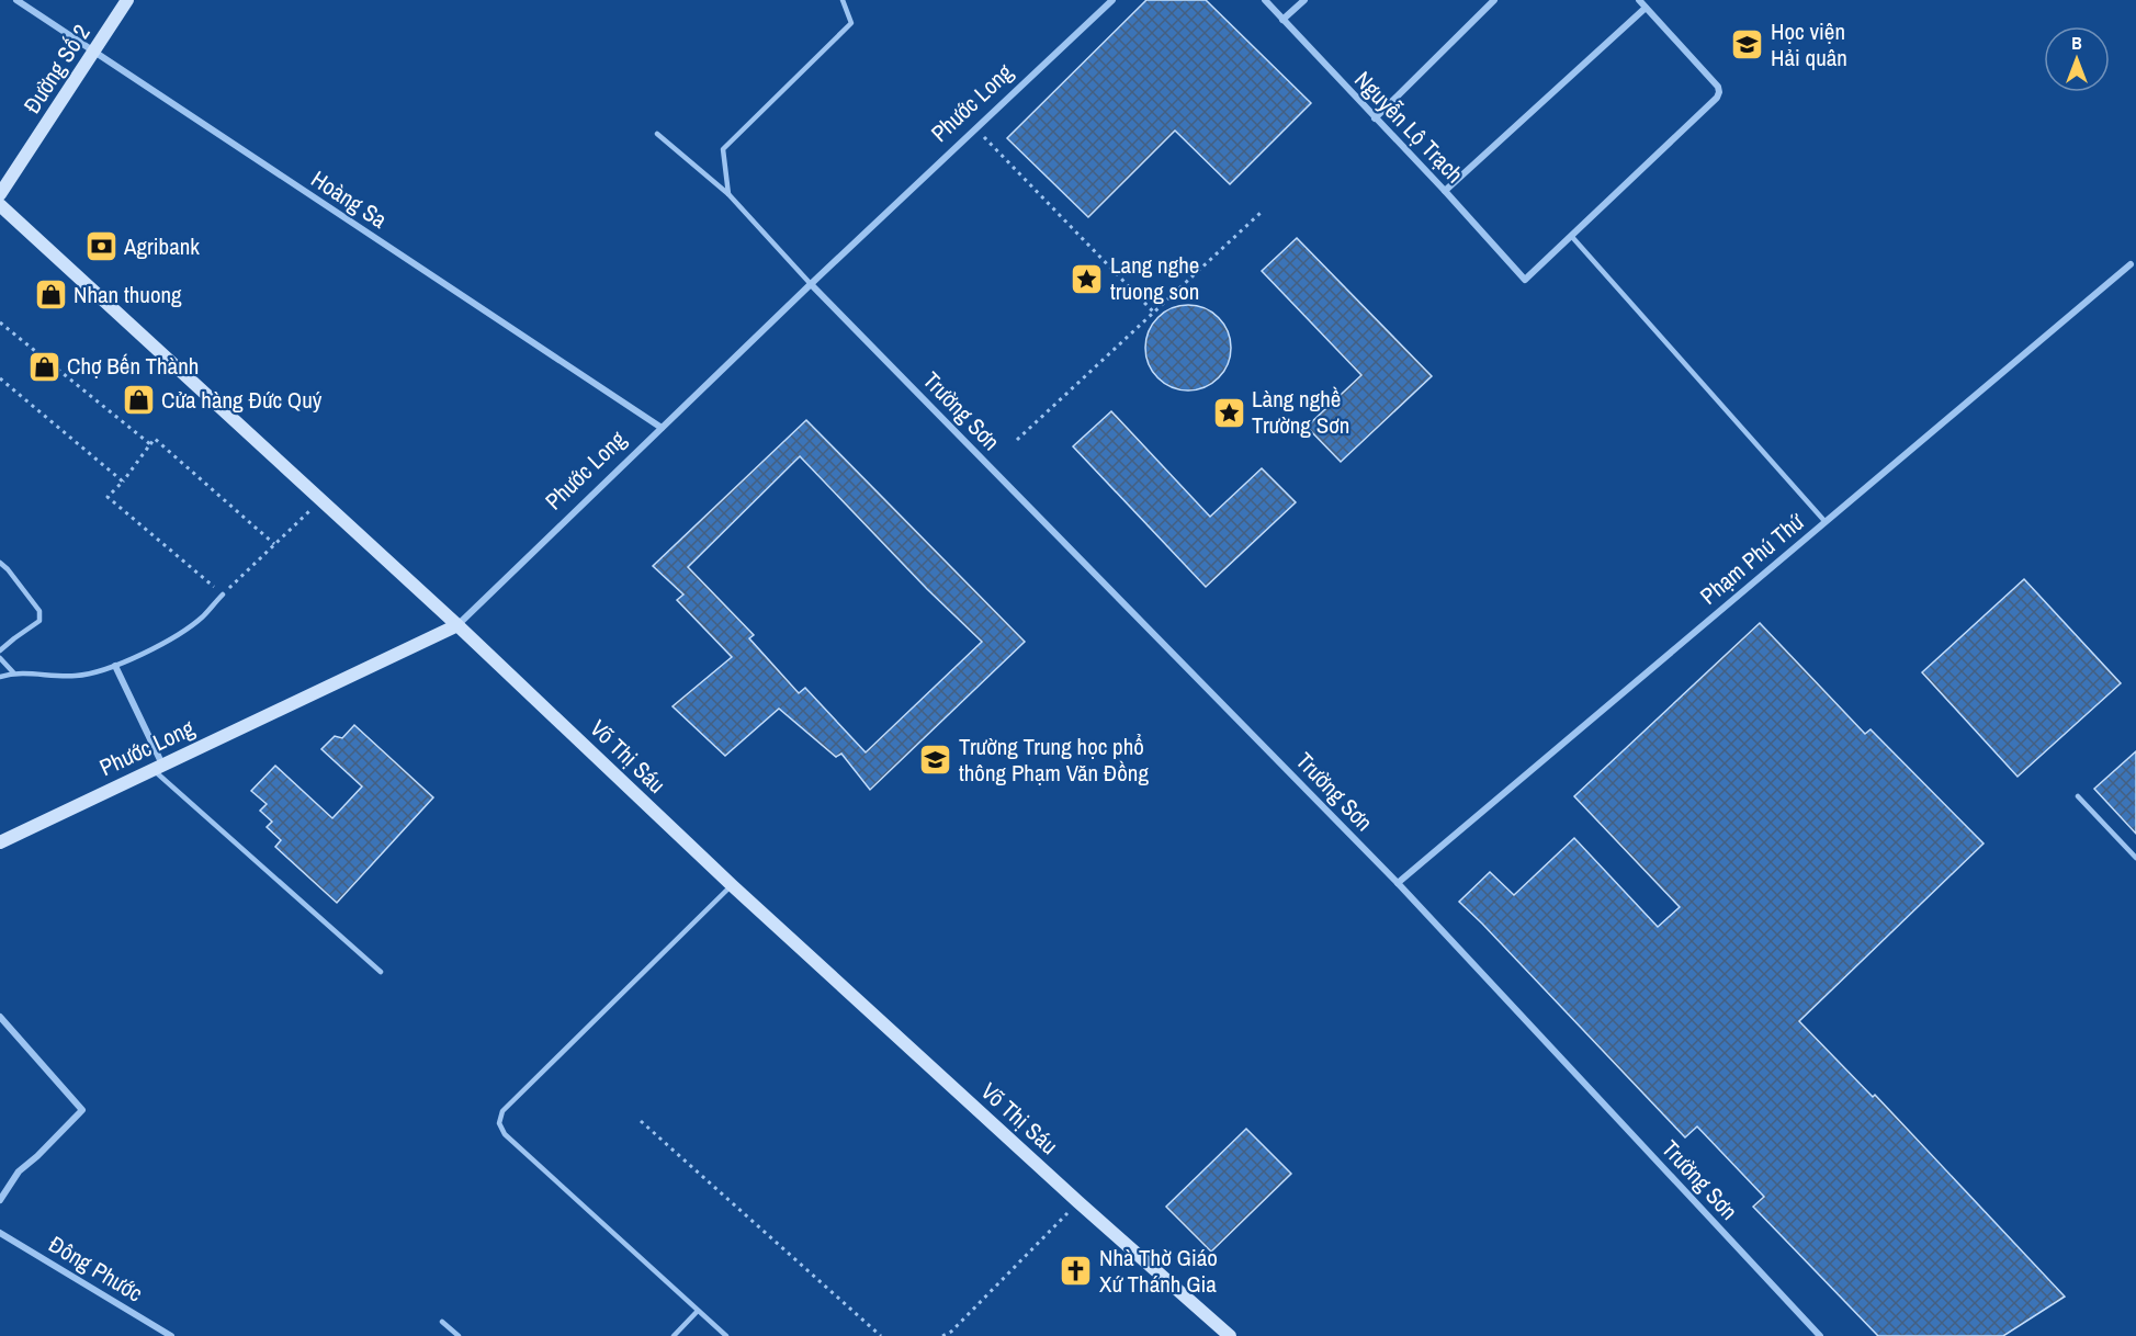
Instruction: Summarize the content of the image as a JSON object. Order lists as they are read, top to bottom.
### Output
{
  "streets": {
    "main road": ["Đường Số 2", "Phước Long", "Võ Thị Sáu"],
    "street": [
      "Nguyễn Lộ Trạch",
      "Hoàng Sa",
      "Trường Sơn",
      "Phạm Phú Thứ",
      "Đông Phước"
    ]
  },
  "crossings": [
    ["Đường Số 2", "Hoàng Sa"],
    ["Phước Long", "Hoàng Sa"],
    ["Phước Long", "Trường Sơn"],
    ["Phước Long", "Võ Thị Sáu"],
    ["Trường Sơn", "Phạm Phú Thứ"]
  ],
  "places": {
    "school or university": ["Học viện Hải quân", "Trường Trung học phổ thông Phạm Văn Đồng"],
    "bank": ["Agribank"],
    "place": ["Lang nghe truong son", "Làng nghề Trường Sơn"],
    "shop": ["Nhan thuong", "Chợ Bến Thành", "Cửa hàng Đức Quý"],
    "church": ["Nhà Thờ Giáo Xứ Thánh Gia"]
  },
  "north": "top"
}
